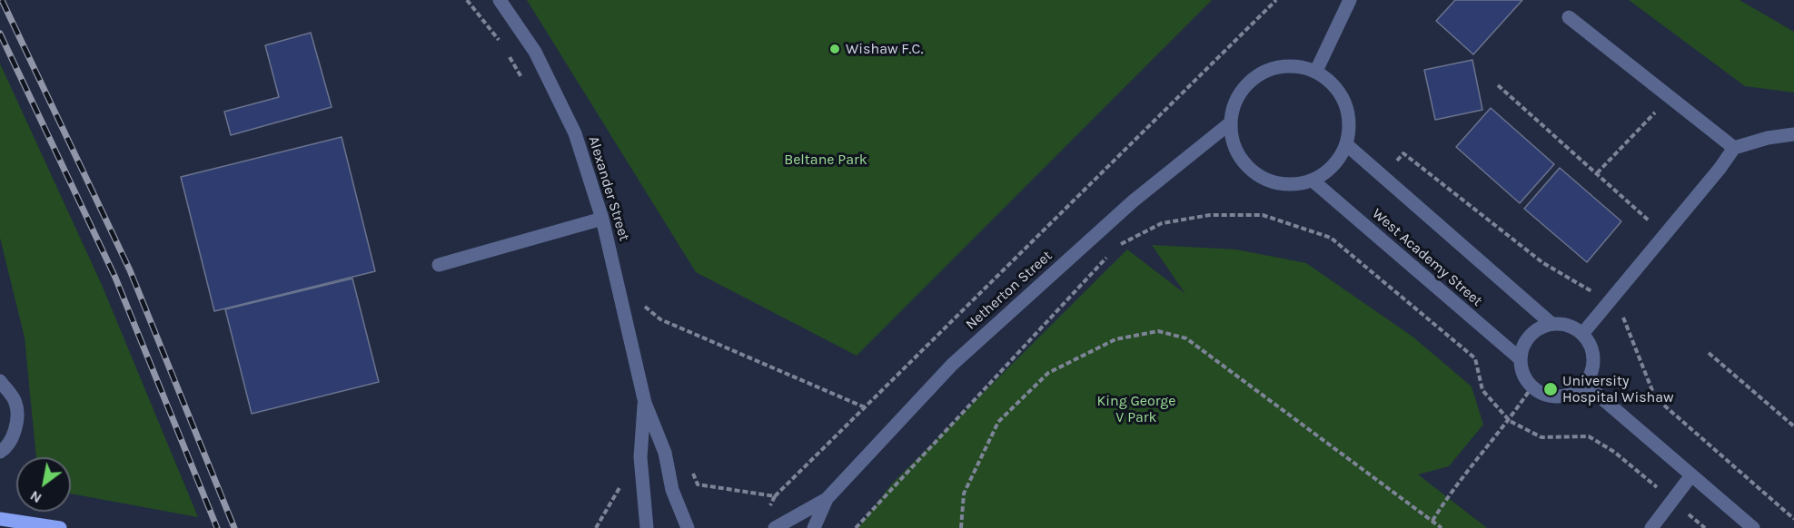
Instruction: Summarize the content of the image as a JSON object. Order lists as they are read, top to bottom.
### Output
{
  "streets": {
    "street": ["Alexander Street", "West Academy Street", "Netherton Street"]
  },
  "crossings": [
    ["West Academy Street", "Netherton Street"]
  ],
  "parks": ["Beltane Park", "King George V Park"],
  "places": ["Wishaw F.C.", "University Hospital Wishaw"],
  "north": "bottom left"
}
